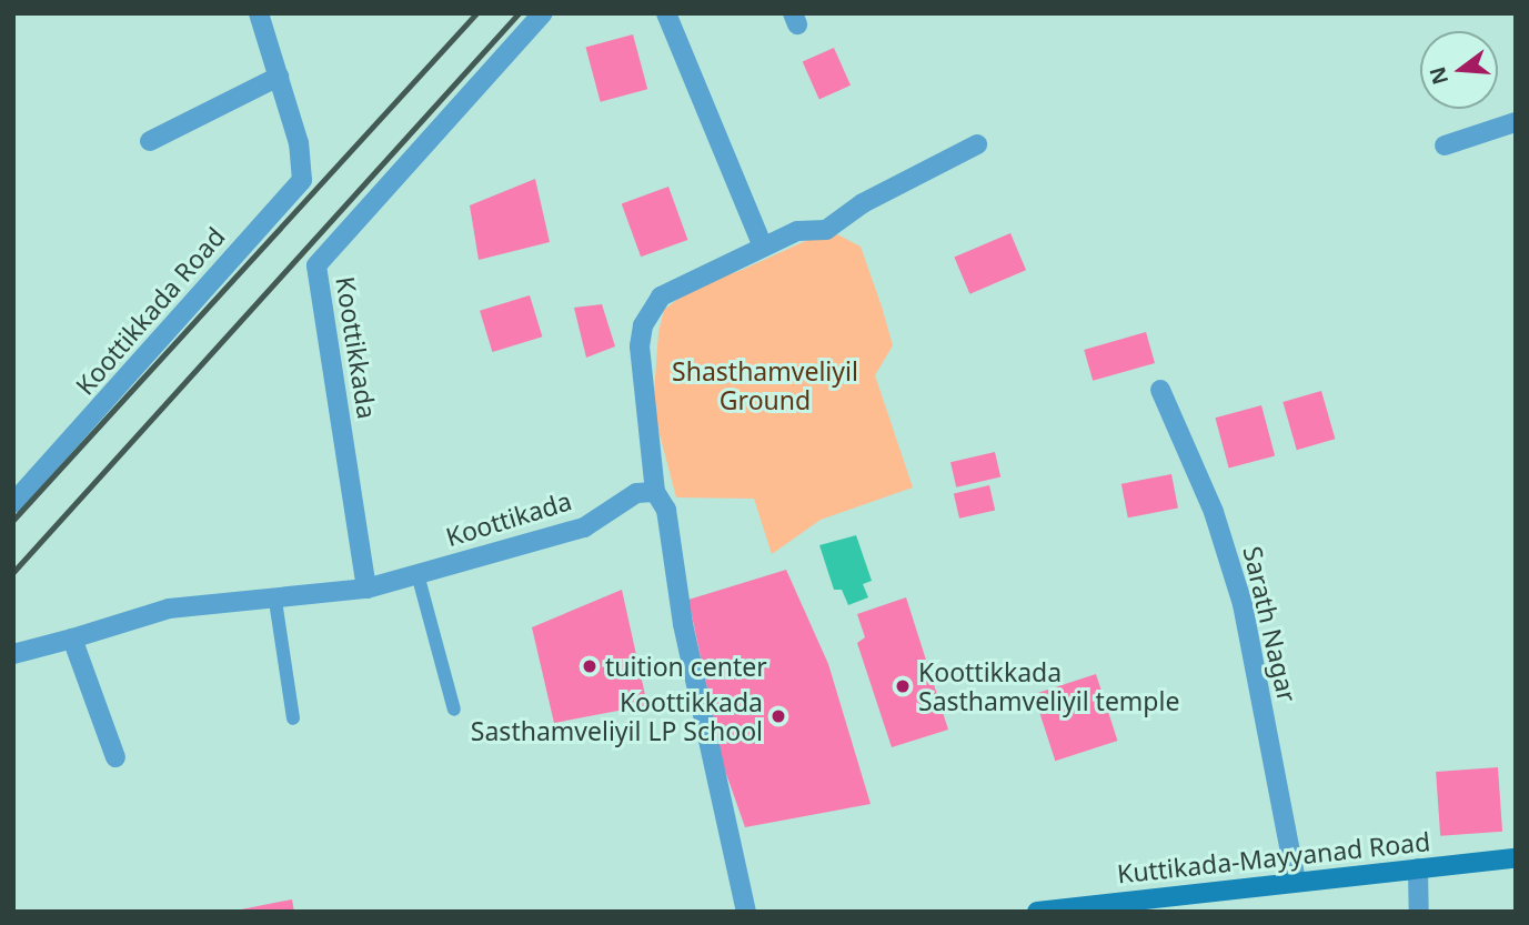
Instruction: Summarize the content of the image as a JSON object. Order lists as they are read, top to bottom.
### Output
{
  "streets": {
    "main road": ["Kuttikada-Mayyanad Road"],
    "street": [
      "Koottikkada Road",
      "Koottikkada",
      "Koottikada",
      "Sarath Nagar"
    ]
  },
  "crossings": [
    ["Koottikkada", "Koottikada"],
    ["Sarath Nagar", "Kuttikada-Mayyanad Road"]
  ],
  "parks": ["Shasthamveliyil Ground"],
  "places": ["tuition center", "Koottikkada Sasthamveliyil temple", "Koottikkada Sasthamveliyil LP School"],
  "north": "left"
}
